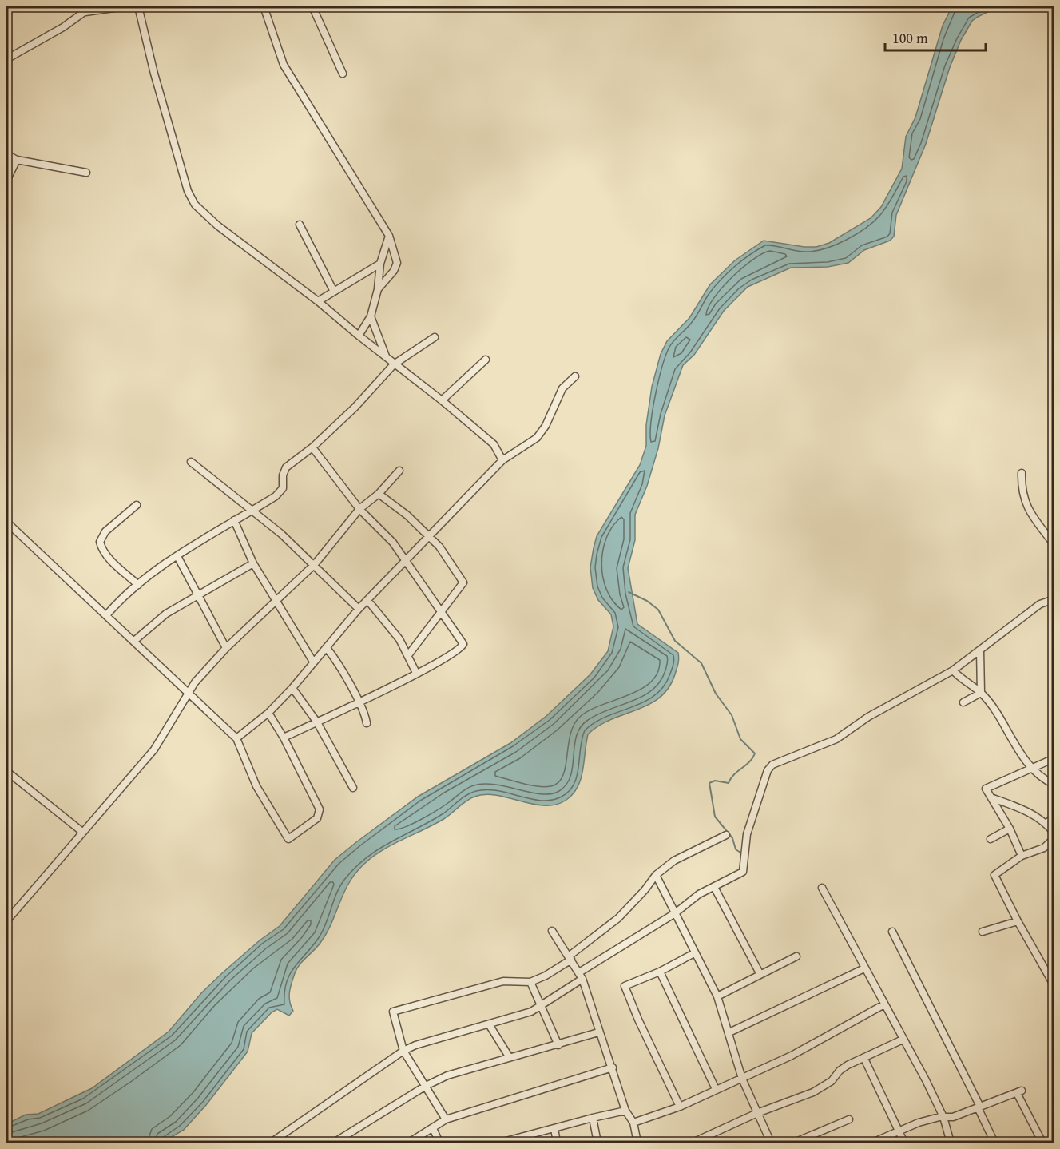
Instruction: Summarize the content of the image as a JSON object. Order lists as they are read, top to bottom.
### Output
{
  "scale_bar": "100 m"
}
